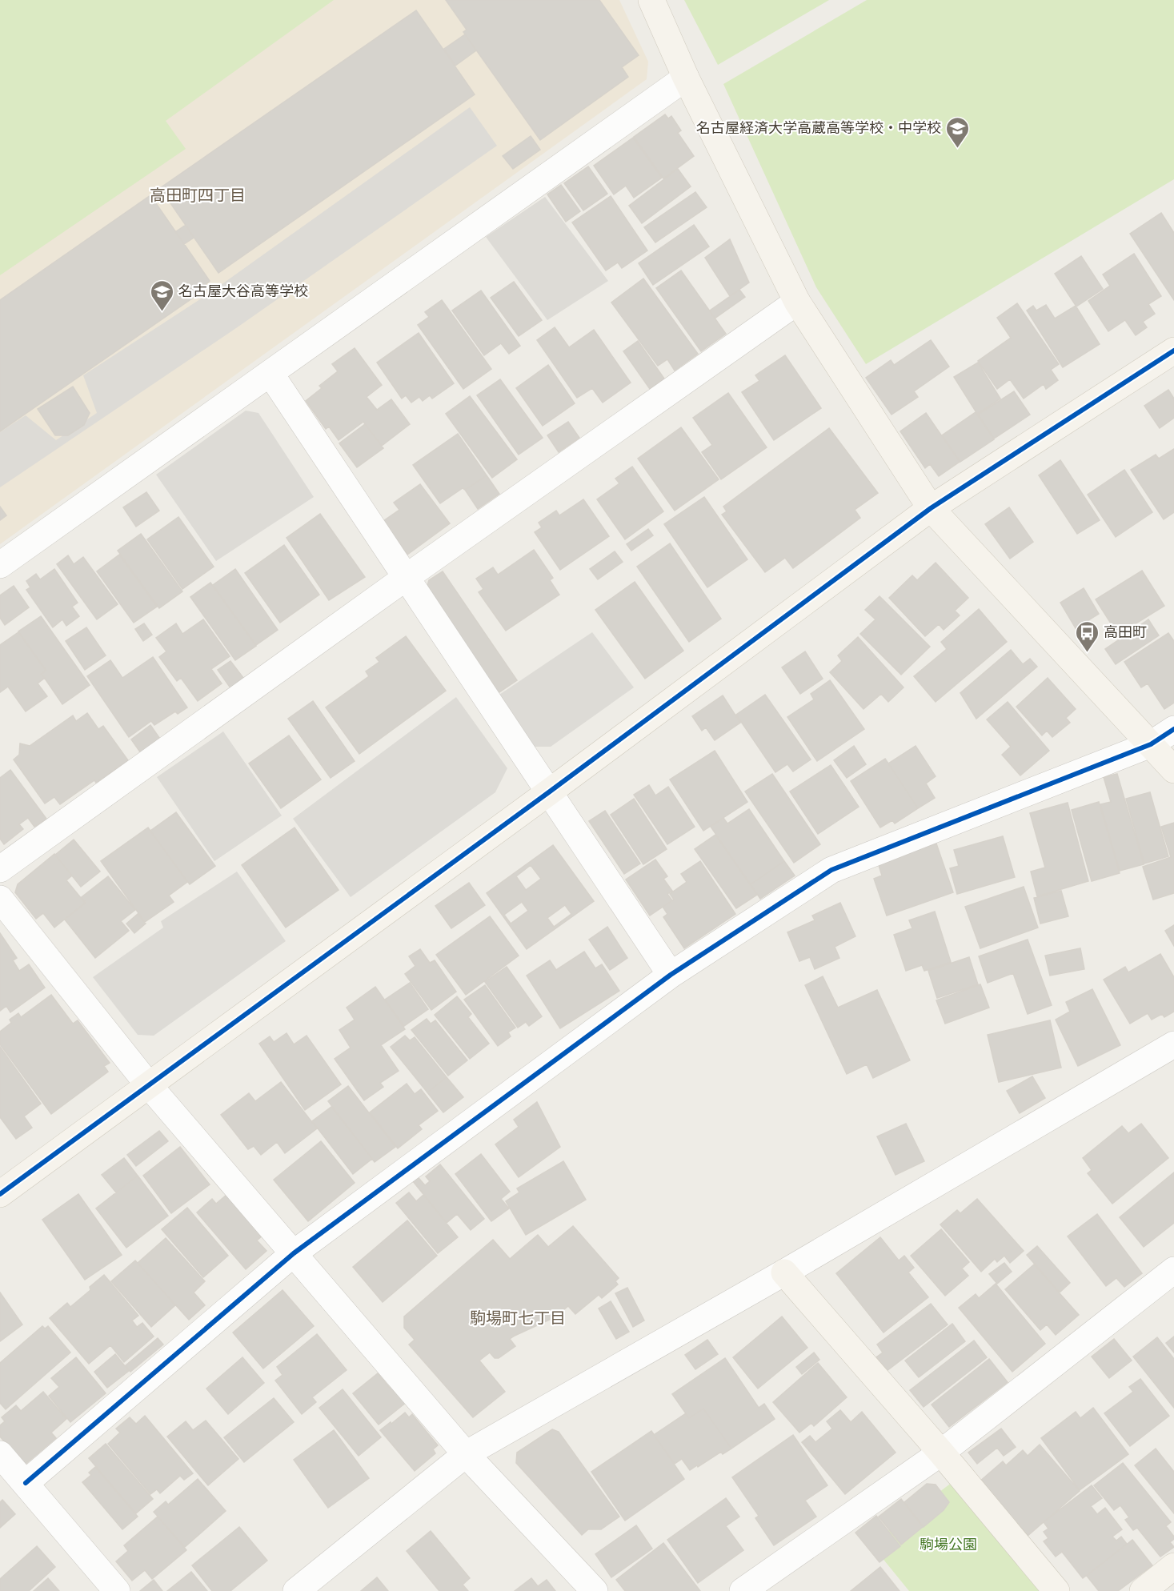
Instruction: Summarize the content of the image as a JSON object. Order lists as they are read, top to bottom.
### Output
{
  "districts": ["高田町四丁目", "駒場町七丁目"],
  "parks": ["駒場公園"],
  "places": {
    "school or university": ["名古屋経済大学高蔵高等学校・中学校", "名古屋大谷高等学校"],
    "bus stop": ["高田町"]
  }
}
